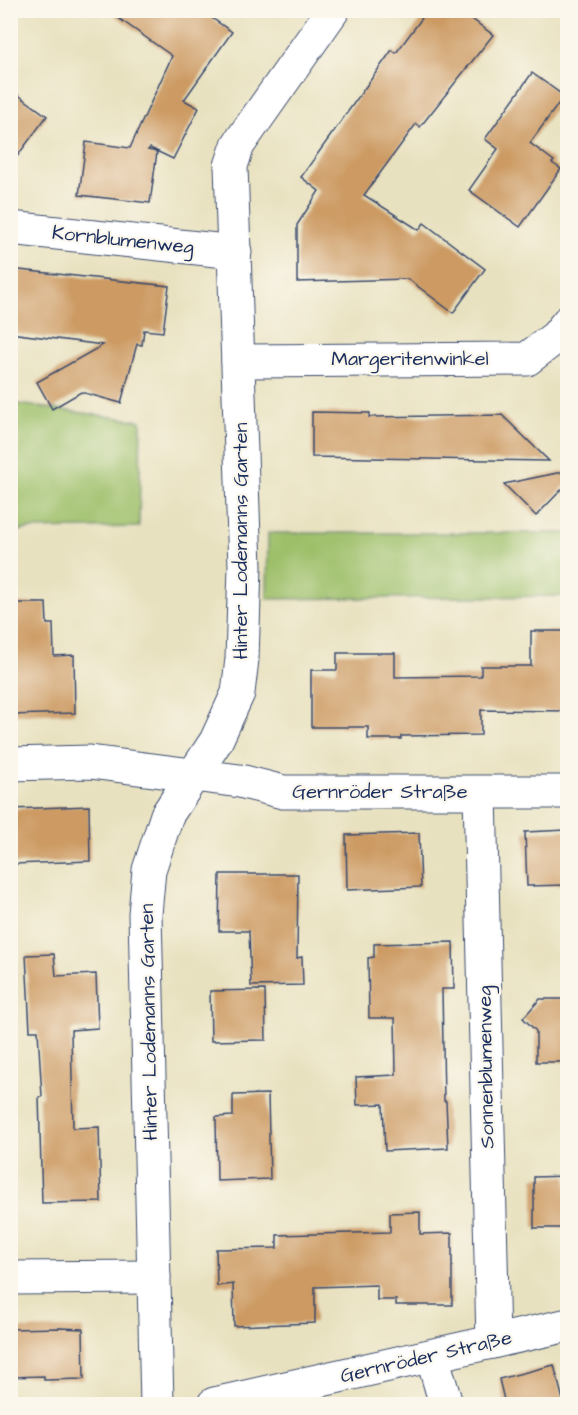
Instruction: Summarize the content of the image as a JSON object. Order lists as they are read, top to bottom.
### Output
{
  "streets": {
    "street": [
      "Kornblumenweg",
      "Margeritenwinkel",
      "Hinter Lodemanns Garten",
      "Gernröder Straße",
      "Sonnenblumenweg"
    ]
  },
  "crossings": [
    ["Kornblumenweg", "Hinter Lodemanns Garten"],
    ["Margeritenwinkel", "Hinter Lodemanns Garten"],
    ["Hinter Lodemanns Garten", "Gernröder Straße"],
    ["Gernröder Straße", "Sonnenblumenweg"]
  ]
}
